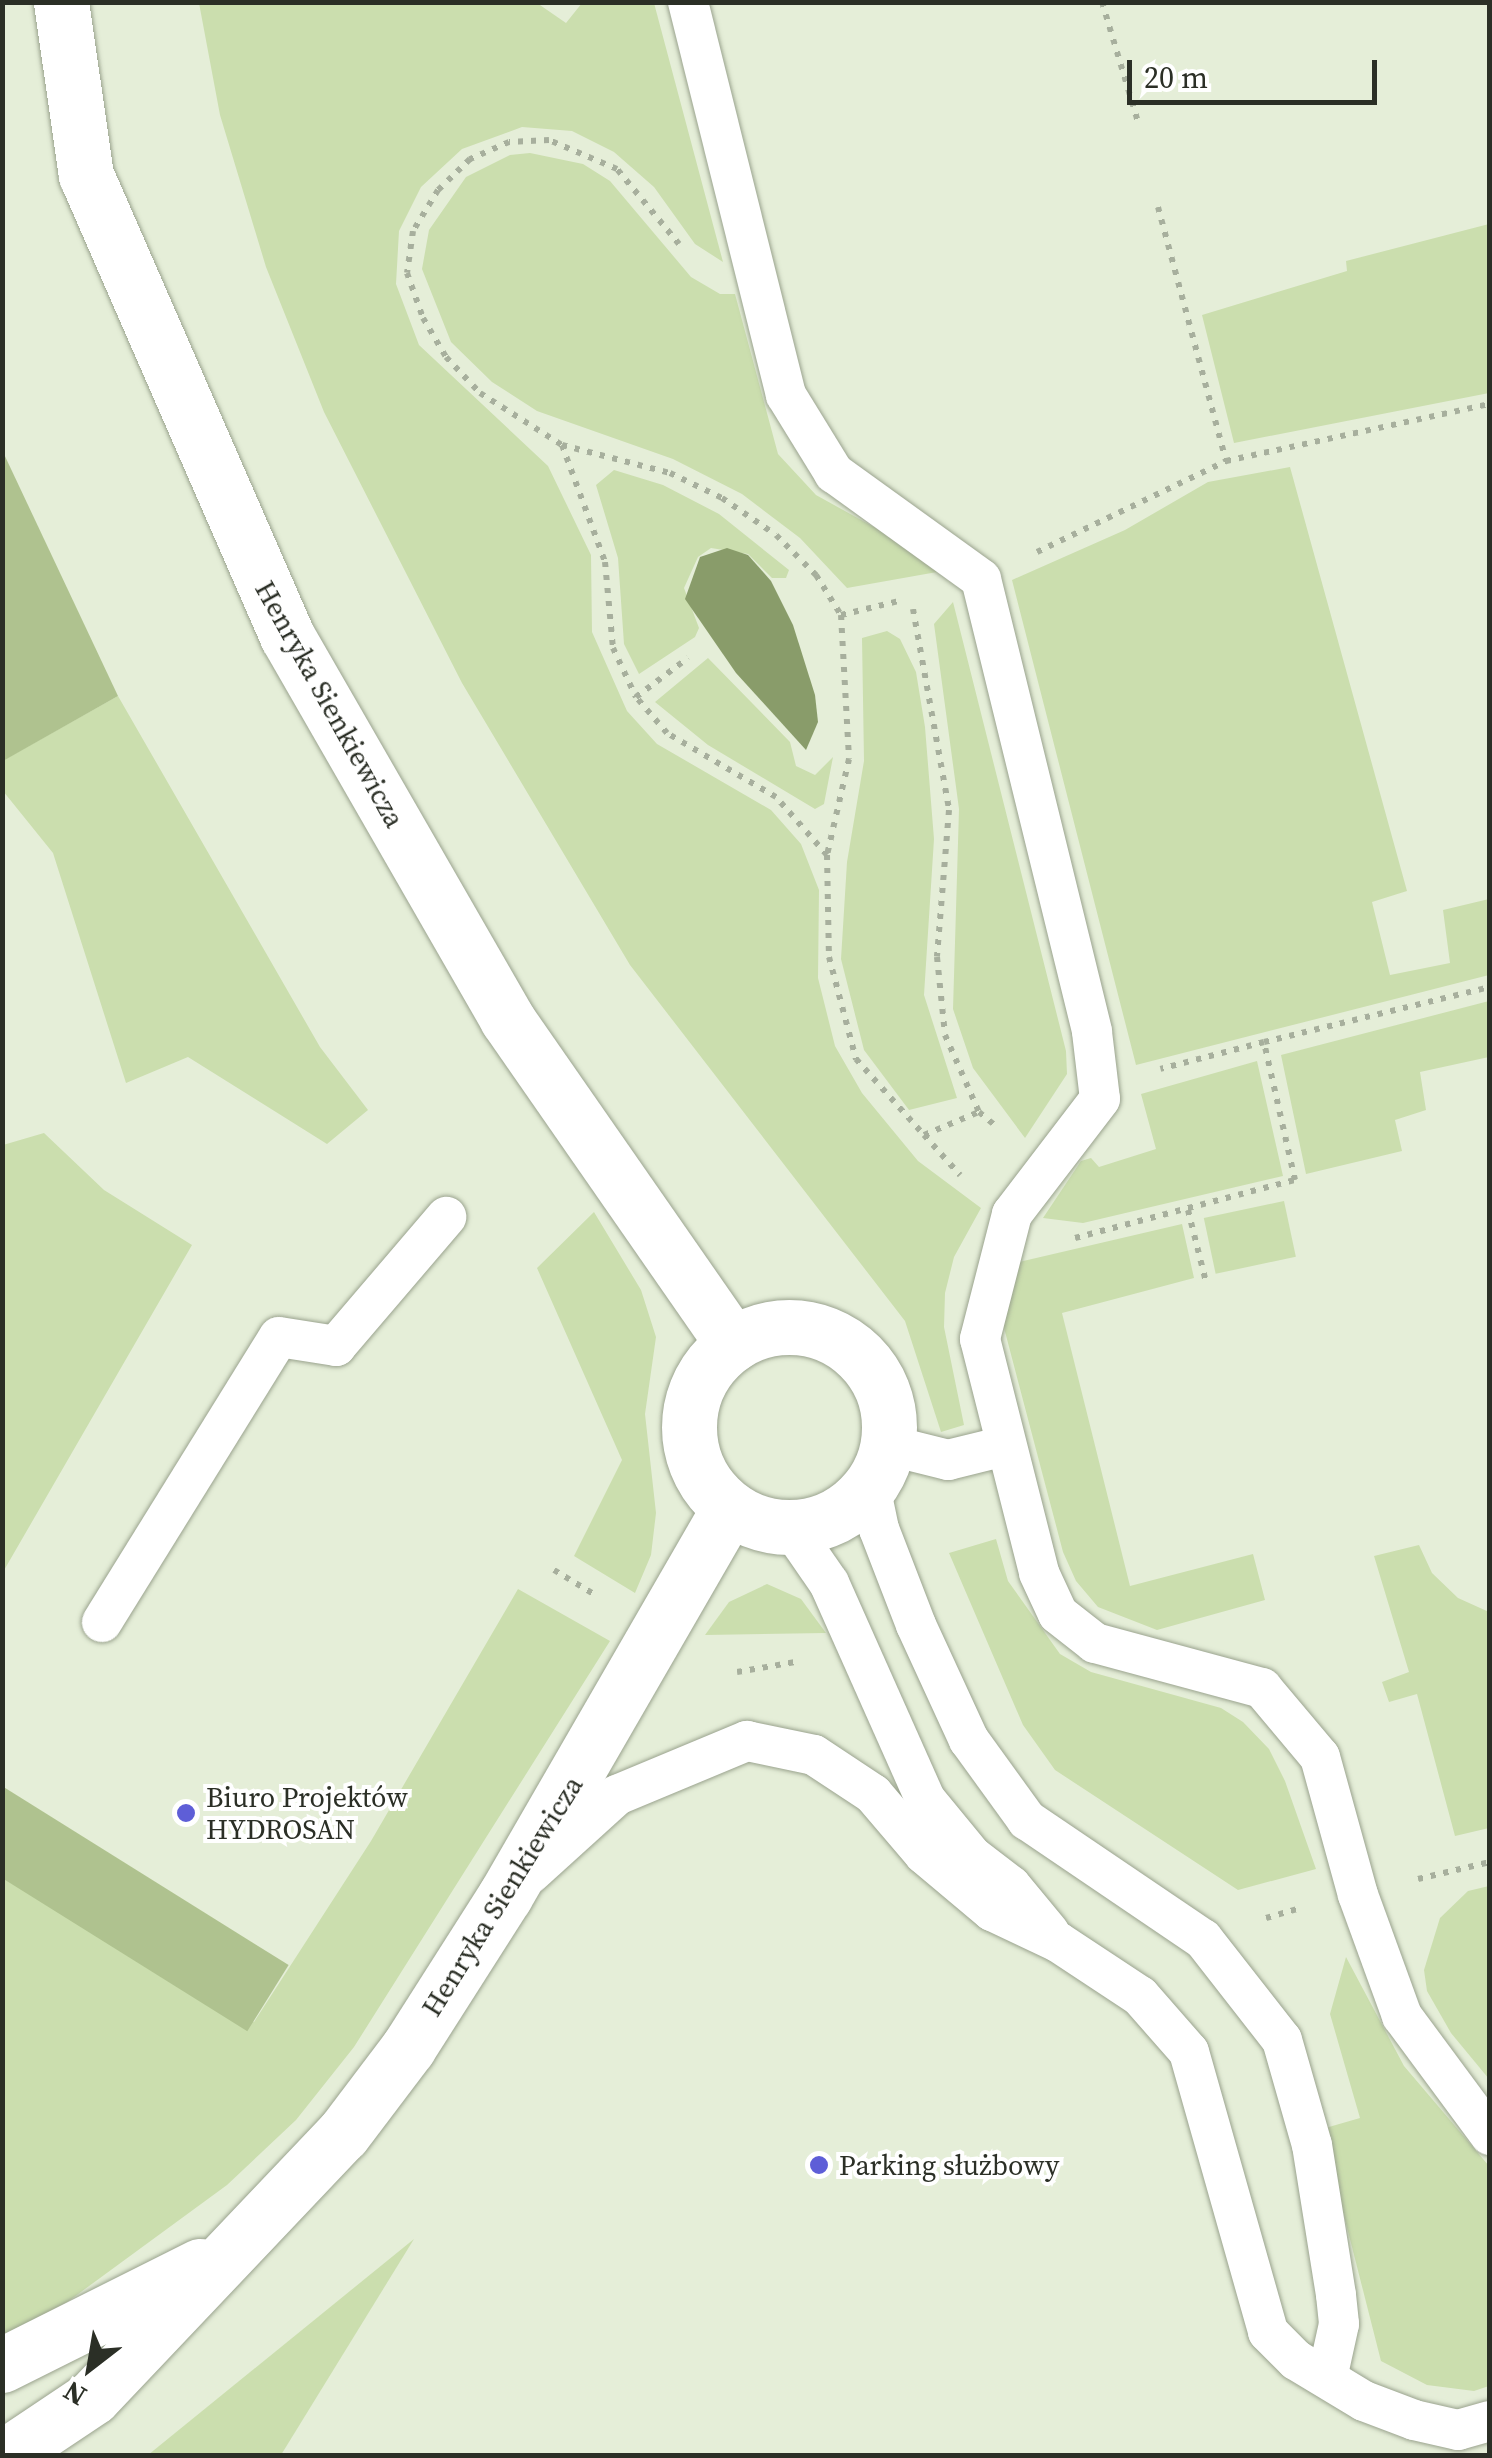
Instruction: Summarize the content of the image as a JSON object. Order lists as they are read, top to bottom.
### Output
{
  "streets": {
    "street": ["Henryka Sienkiewicza"]
  },
  "places": ["Biuro Projektów HYDROSAN", "Parking służbowy"],
  "scale_bar": "20 m",
  "north": "bottom left"
}
